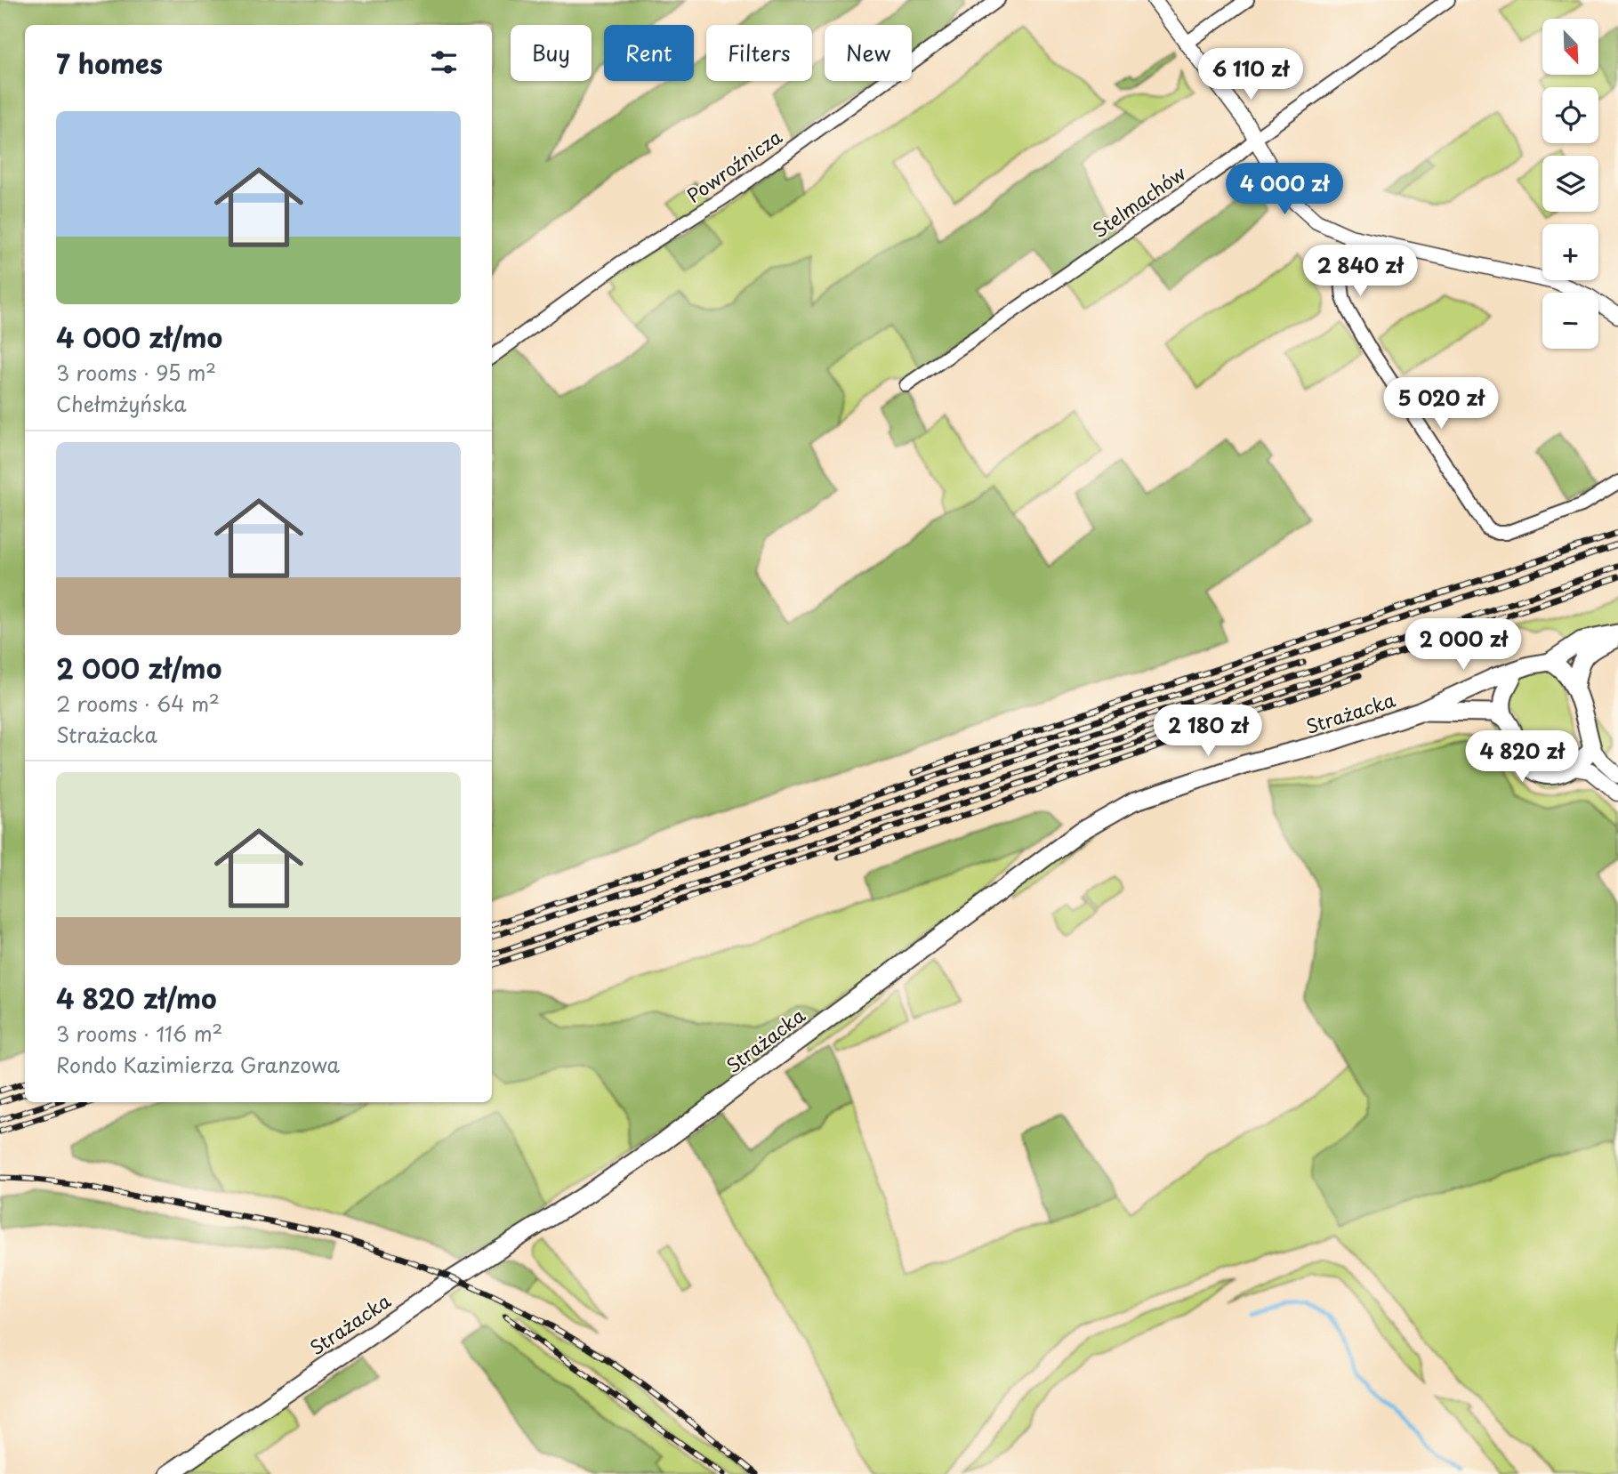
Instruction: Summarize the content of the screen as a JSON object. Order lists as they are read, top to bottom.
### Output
{
  "streets": {
    "main road": ["Strażacka"],
    "street": ["Powroźnicza", "Stelmachów"]
  },
  "north": "bottom right",
  "page": {
    "map_buttons": ["+", "−"],
    "chip": [
      "Buy",
      "Rent",
      "Filters",
      "New"
    ],
    "heading": "7 homes",
    "price": [
      "6 110 zł",
      "4 000 zł",
      "2 840 zł",
      "5 020 zł",
      "2 000 zł",
      "2 180 zł",
      "4 820 zł"
    ],
    "list": [
      {
        "name": "4 000 zł/mo",
        "note": "3 rooms · 95 m² · Chełmżyńska"
      },
      {
        "name": "2 000 zł/mo",
        "note": "2 rooms · 64 m² · Strażacka"
      },
      {
        "name": "4 820 zł/mo",
        "note": "3 rooms · 116 m² · Rondo Kazimierza Granzowa"
      }
    ]
  }
}
